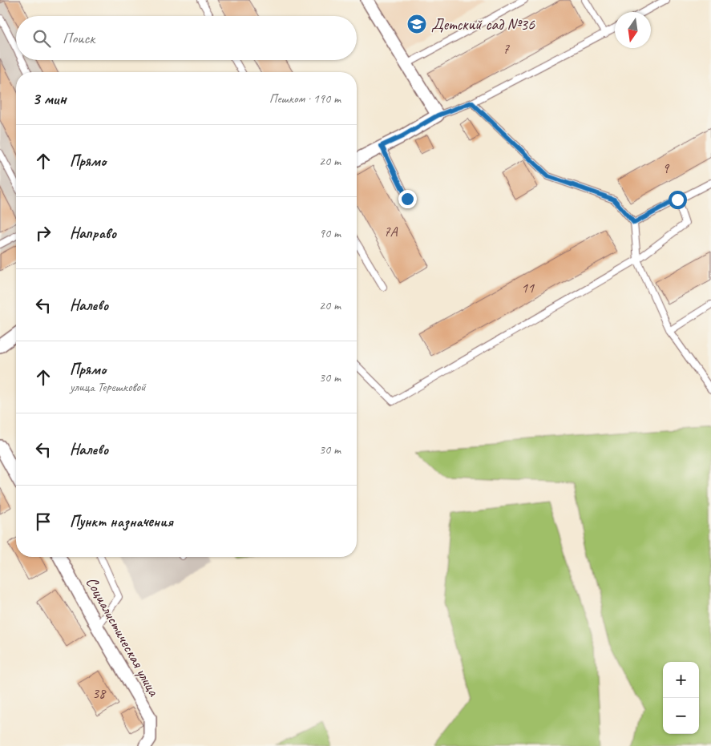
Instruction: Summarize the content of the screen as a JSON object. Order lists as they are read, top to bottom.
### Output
{
  "streets": {
    "street": ["Социалистическая улица"]
  },
  "places": {
    "school or university": ["Детский сад №36"]
  },
  "house_numbers": [
    "7",
    "9",
    "7А",
    "11",
    "38"
  ],
  "north": "bottom",
  "page": {
    "search": "Поиск",
    "heading": ["3 мин", "Пешком · 190 m"],
    "list": [
      ["Прямо", "20 m"],
      ["Направо", "90 m"],
      ["Налево", "20 m"],
      ["Прямо", "улица Терешковой", "30 m"],
      ["Налево", "30 m"],
      "Пункт назначения"
    ],
    "map_buttons": ["+", "−"]
  }
}
